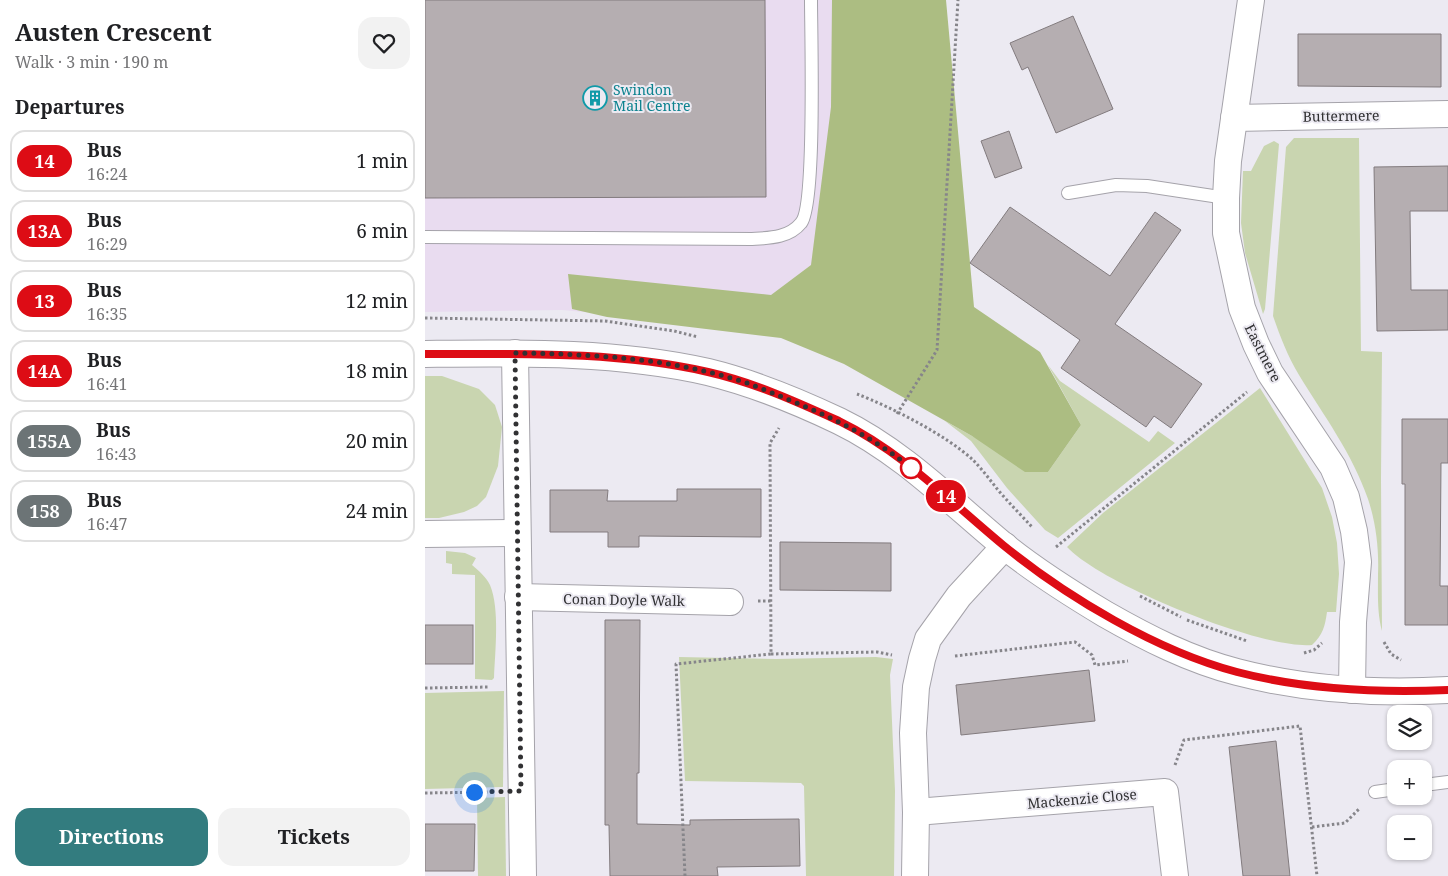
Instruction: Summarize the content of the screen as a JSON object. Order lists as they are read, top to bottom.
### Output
{
  "streets": {
    "street": [
      "Buttermere",
      "Eastmere",
      "Conan Doyle Walk",
      "Mackenzie Close"
    ]
  },
  "crossings": [
    ["Buttermere", "Eastmere"]
  ],
  "places": {
    "building": ["Swindon Mail Centre"]
  },
  "lines": ["bus line 14"],
  "page": {
    "heading": [
      ["Austen Crescent", "Walk · 3 min · 190 m"],
      "Departures"
    ],
    "on_map": "14",
    "list": [
      {
        "mark": "14",
        "name": "Bus",
        "note": "16:24",
        "value": "1 min"
      },
      {
        "mark": "13A",
        "name": "Bus",
        "note": "16:29",
        "value": "6 min"
      },
      {
        "mark": "13",
        "name": "Bus",
        "note": "16:35",
        "value": "12 min"
      },
      {
        "mark": "14A",
        "name": "Bus",
        "note": "16:41",
        "value": "18 min"
      },
      {
        "mark": "155A",
        "name": "Bus",
        "note": "16:43",
        "value": "20 min"
      },
      {
        "mark": "158",
        "name": "Bus",
        "note": "16:47",
        "value": "24 min"
      }
    ],
    "map_buttons": ["+", "−"],
    "buttons": ["Directions", "Tickets"]
  }
}
